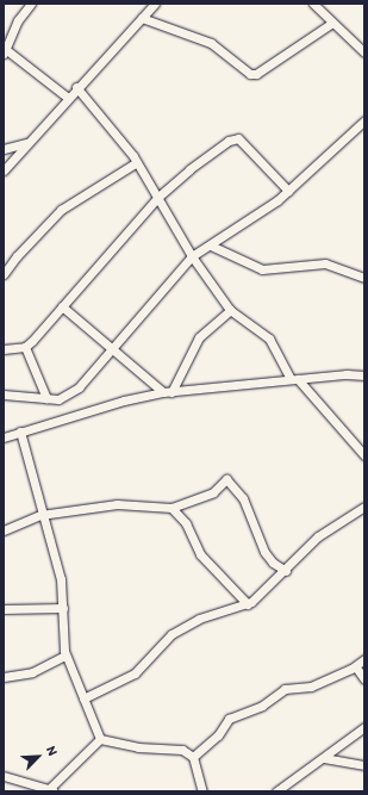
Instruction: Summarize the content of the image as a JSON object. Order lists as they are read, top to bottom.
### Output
{
  "north": "top right"
}
